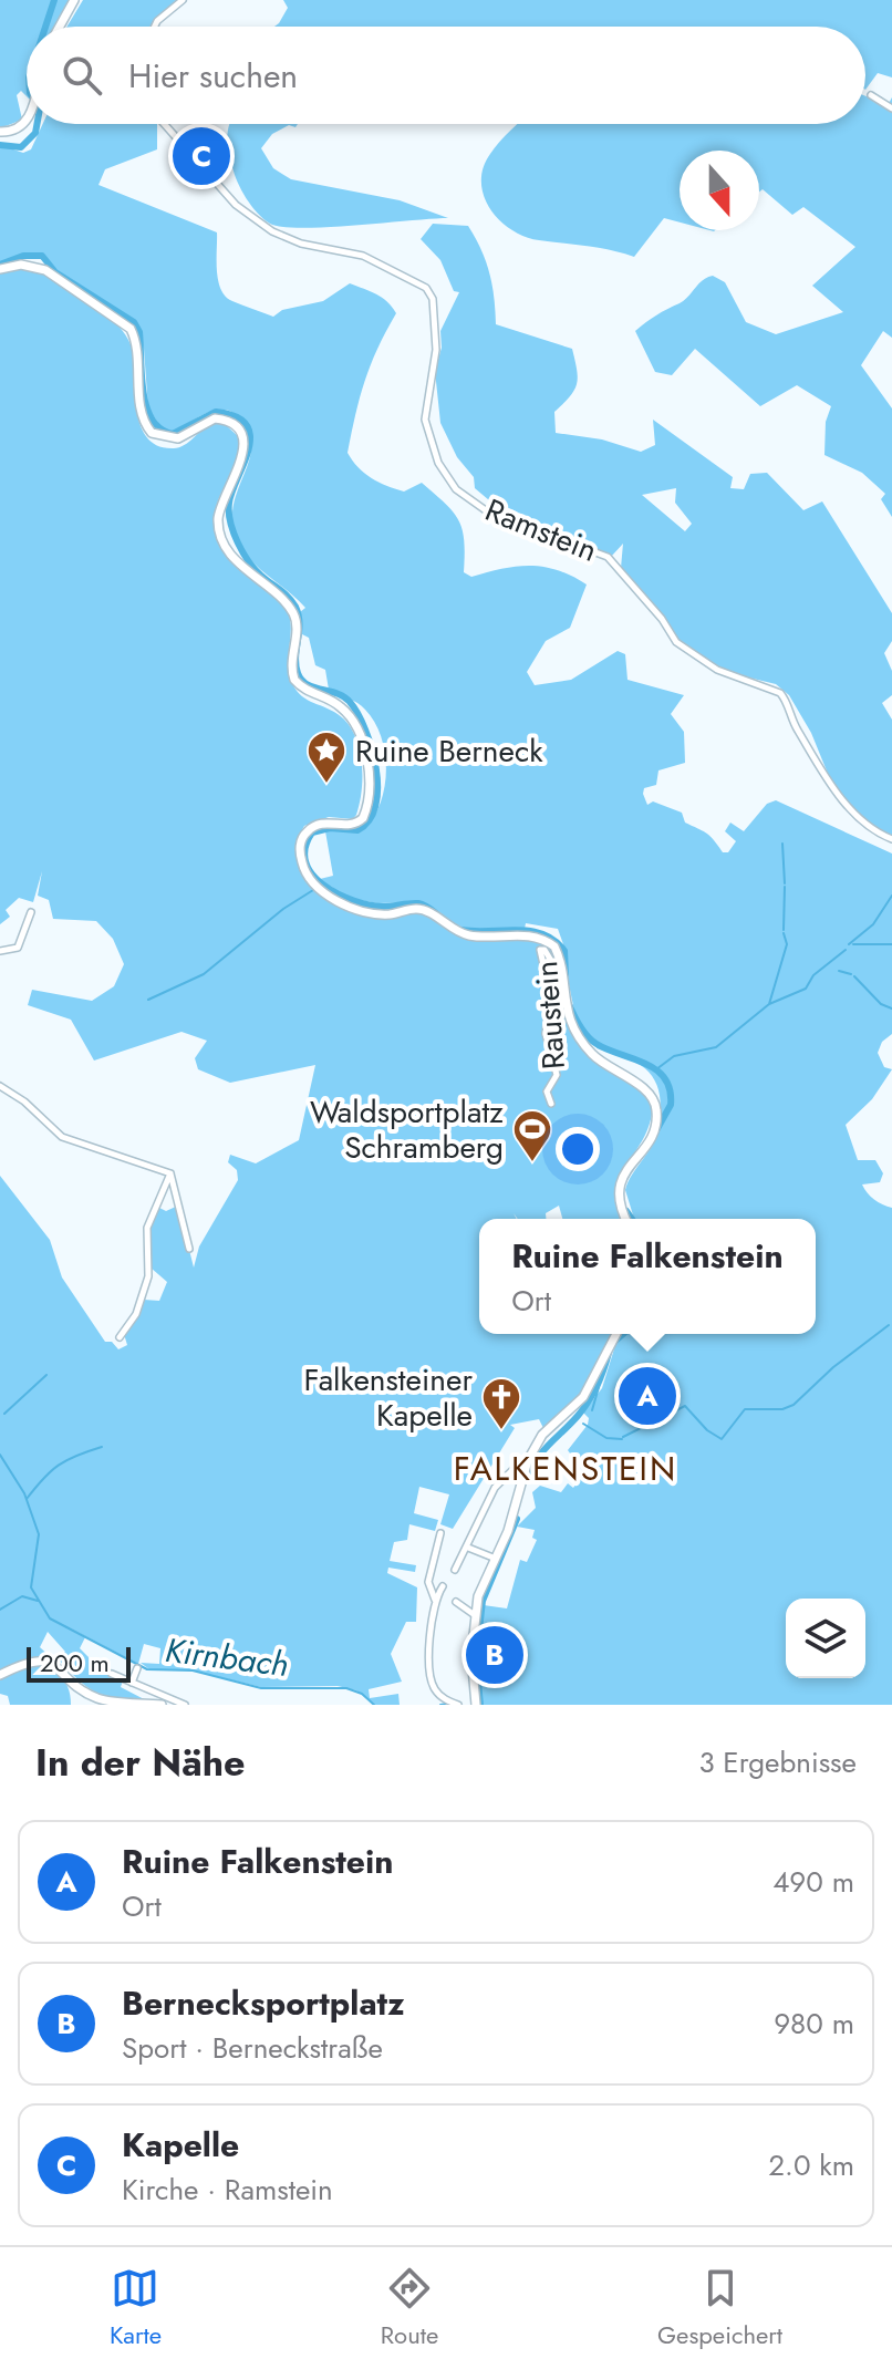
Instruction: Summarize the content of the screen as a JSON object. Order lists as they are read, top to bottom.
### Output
{
  "streets": {
    "street": ["Ramstein", "Raustein"]
  },
  "districts": ["FALKENSTEIN"],
  "water": ["Kirnbach"],
  "places": {
    "place": ["Ruine Berneck"],
    "sports": ["Waldsportplatz Schramberg"],
    "church": ["Falkensteiner Kapelle"]
  },
  "scale_bar": "200 m",
  "north": "bottom",
  "page": {
    "search": "Hier suchen",
    "pins": ["C", "A", "B"],
    "popup": ["Ruine Falkenstein", "Ort"],
    "scale": "200 m",
    "heading": ["In der Nähe", "3 Ergebnisse"],
    "list": [
      {
        "mark": "A",
        "name": "Ruine Falkenstein",
        "note": "Ort",
        "value": "490 m"
      },
      {
        "mark": "B",
        "name": "Bernecksportplatz",
        "note": "Sport · Berneckstraße",
        "value": "980 m"
      },
      {
        "mark": "C",
        "name": "Kapelle",
        "note": "Kirche · Ramstein",
        "value": "2.0 km"
      }
    ],
    "nav": ["Karte", "Route", "Gespeichert"]
  }
}
